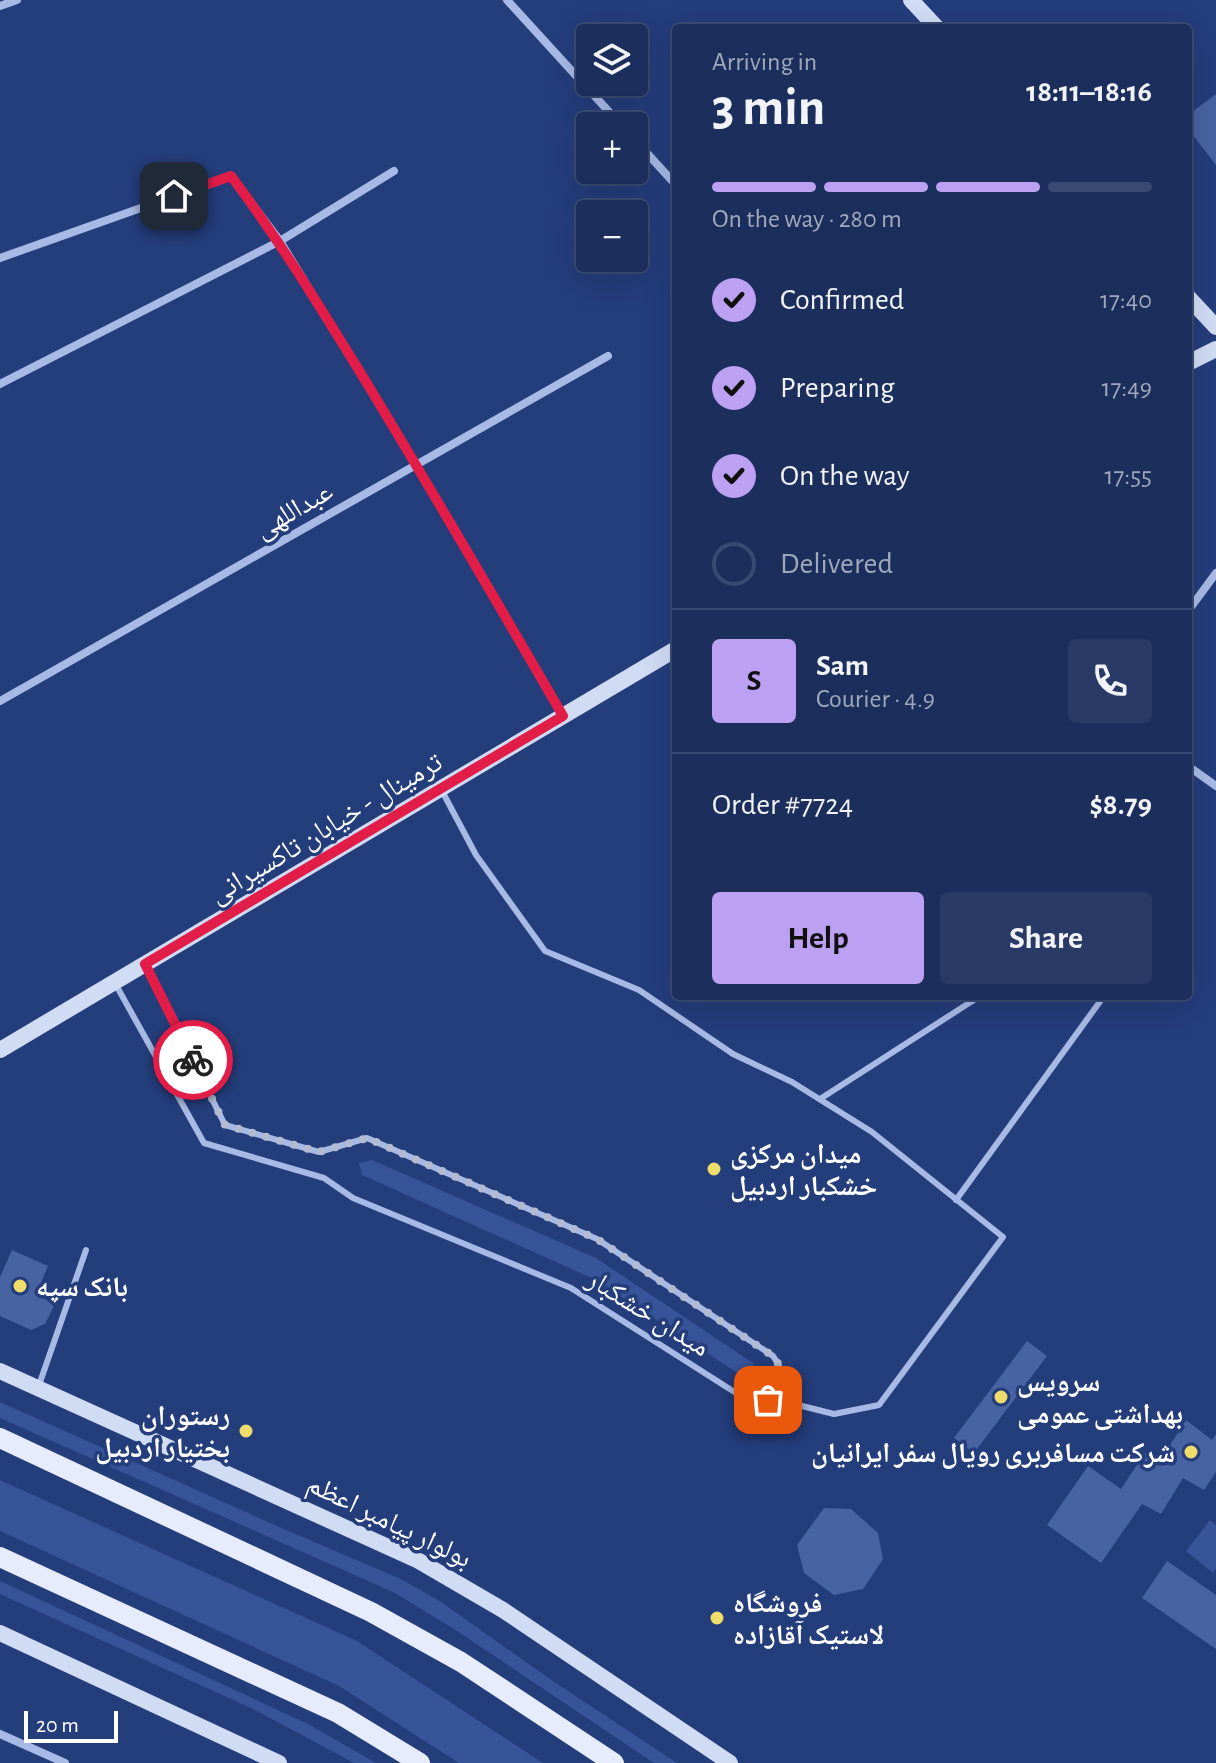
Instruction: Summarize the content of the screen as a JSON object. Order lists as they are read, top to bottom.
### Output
{
  "streets": {
    "main road": ["ترمینال - خیابان تاکسیرانی", "بولوار پیامبر اعظم"],
    "street": ["عبداللهی"],
    "lane": ["میدان خشکبار"]
  },
  "crossings": [
    ["ترمینال - خیابان تاکسیرانی", "میدان خشکبار"]
  ],
  "places": [
    "میدان مرکزی خشکبار اردبیل",
    "بانک سپه",
    "سرویس بهداشتی عمومی",
    "رستوران بختیار اردبیل",
    "شرکت مسافربری رویال سفر ایرانیان",
    "فروشگاه لاستیک آقازاده"
  ],
  "scale_bar": "20 m",
  "page": {
    "map_buttons": ["+", "−"],
    "heading": ["3 min", "Arriving in", "18:11–18:16"],
    "panel": [
      "Sam",
      "Courier · 4.9",
      "Order #7724",
      "$8.79"
    ],
    "bar": "On the way · 280 m",
    "list": [
      ["Confirmed", "17:40"],
      ["Preparing", "17:49"],
      ["On the way", "17:55"],
      "Delivered"
    ],
    "round": "S",
    "buttons": ["Help", "Share"],
    "scale": "20 m"
  }
}
